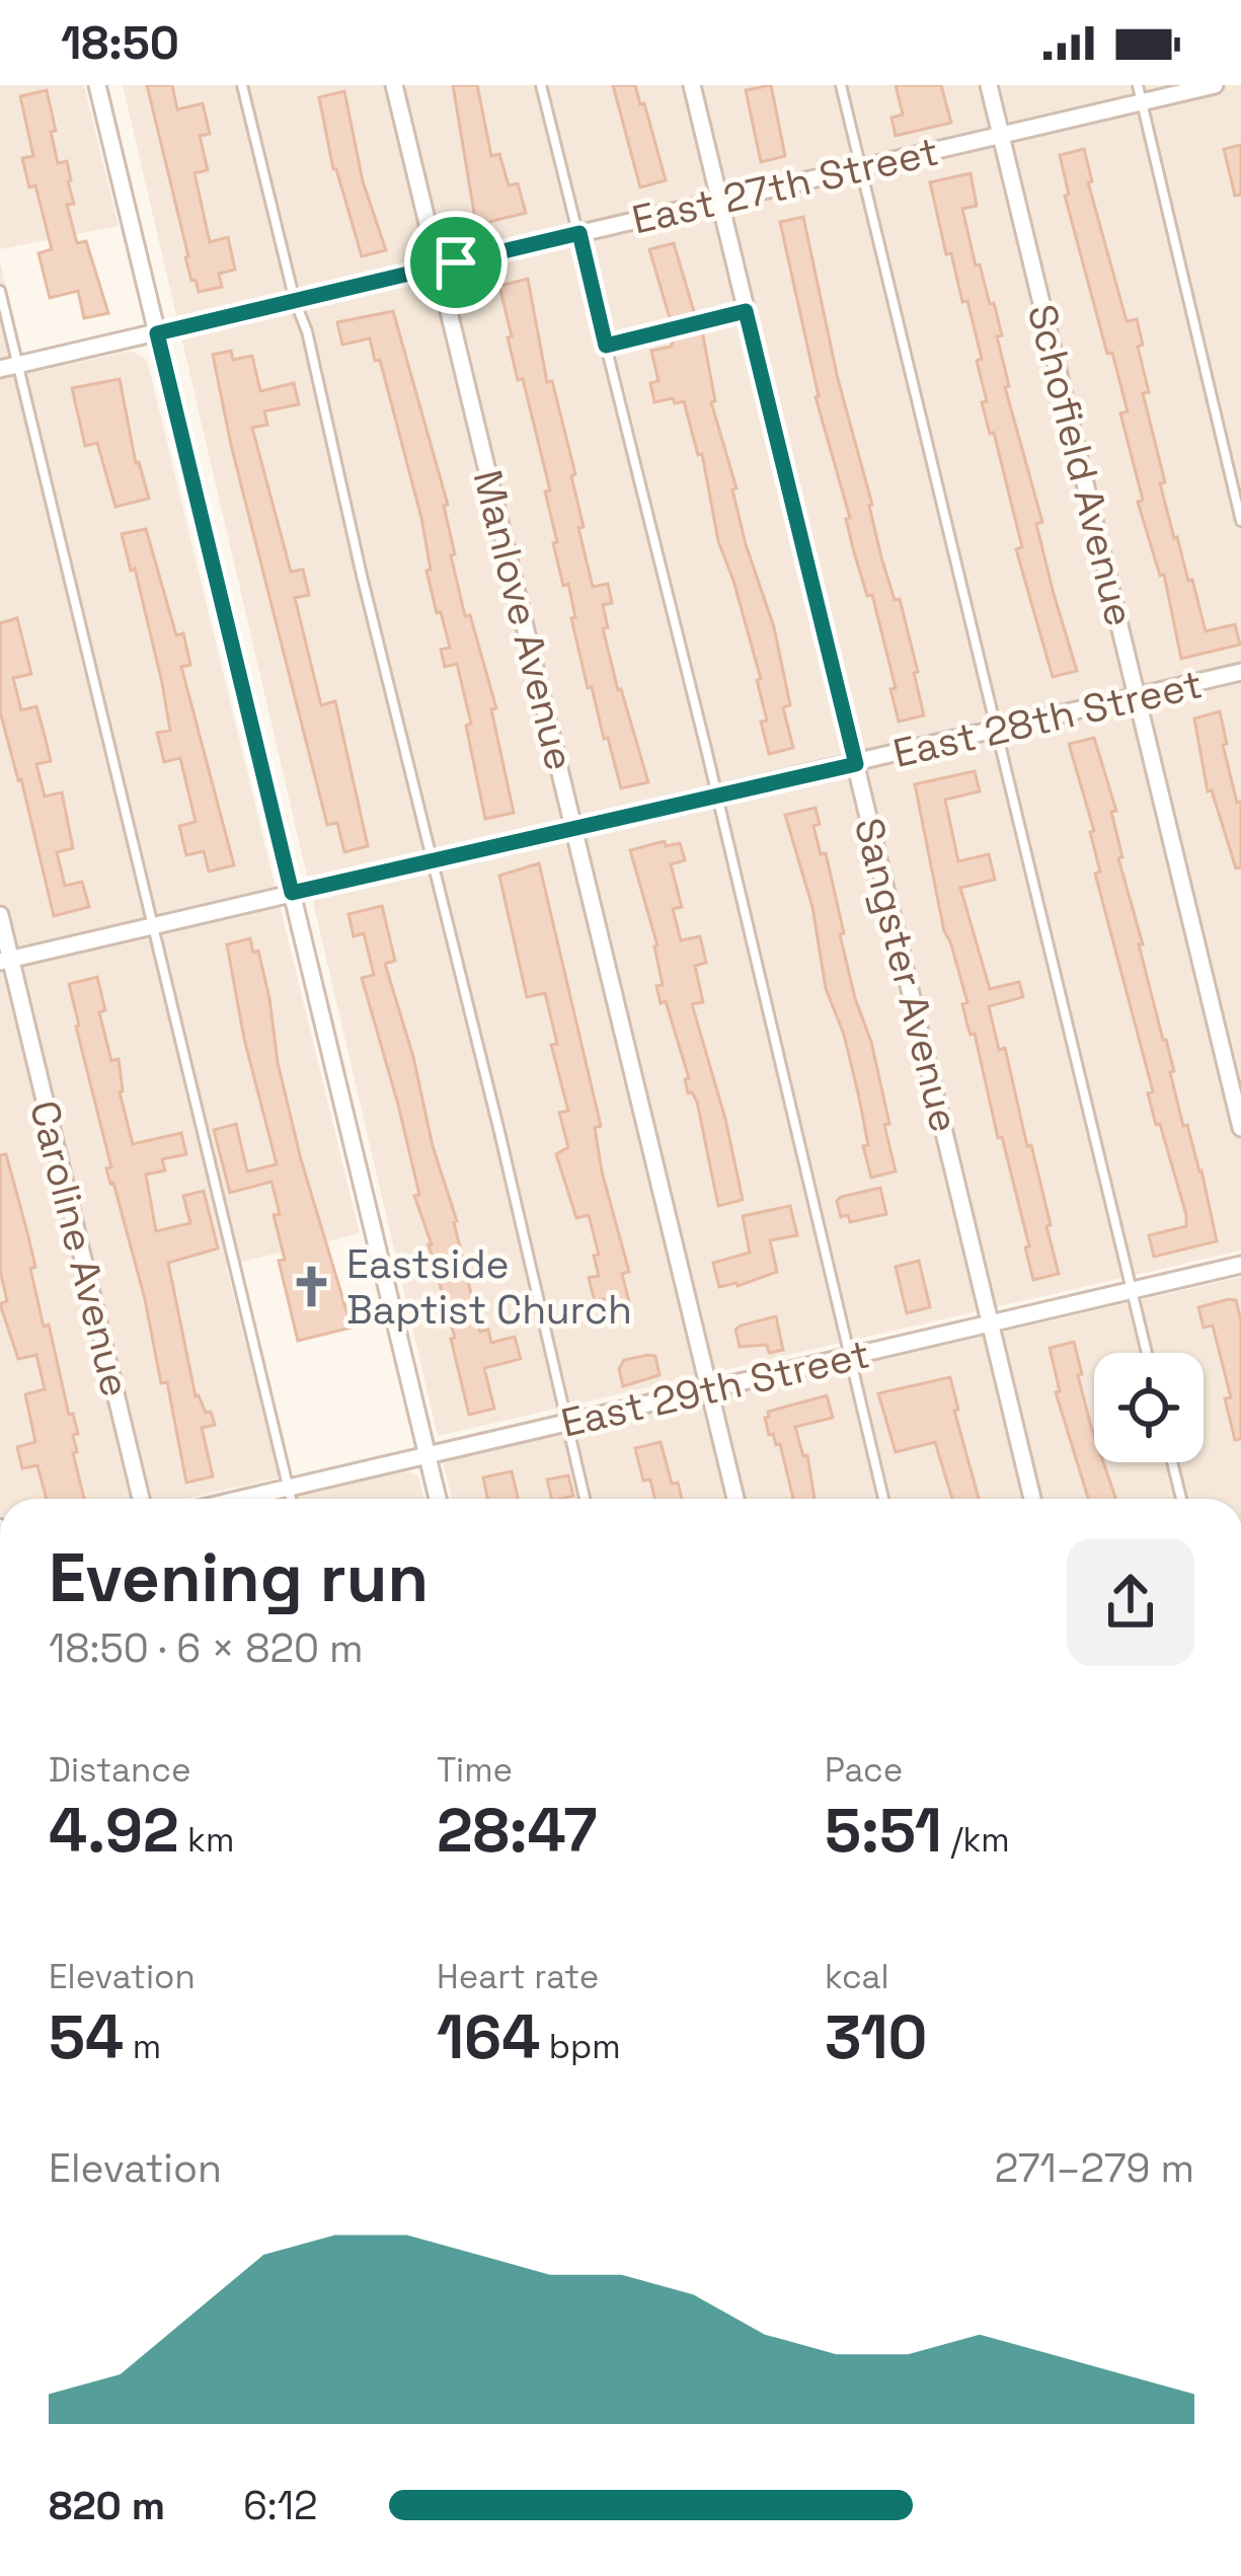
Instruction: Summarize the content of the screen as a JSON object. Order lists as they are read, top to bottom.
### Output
{
  "streets": {
    "street": [
      "East 27th Street",
      "Schofield Avenue",
      "Manlove Avenue",
      "East 28th Street",
      "Sangster Avenue",
      "Caroline Avenue",
      "East 29th Street"
    ]
  },
  "crossings": [
    ["East 27th Street", "Schofield Avenue"],
    ["East 27th Street", "Manlove Avenue"],
    ["East 27th Street", "Sangster Avenue"],
    ["Schofield Avenue", "East 28th Street"],
    ["Manlove Avenue", "East 28th Street"],
    ["Manlove Avenue", "East 29th Street"],
    ["East 28th Street", "Sangster Avenue"],
    ["East 28th Street", "Caroline Avenue"],
    ["Sangster Avenue", "East 29th Street"]
  ],
  "places": {
    "church": ["Eastside Baptist Church"]
  },
  "page": {
    "status": "18:50",
    "heading": ["Evening run", "18:50 · 6 × 820 m"],
    "stats": [
      ["Distance", "4.92 km"],
      ["Time", "28:47"],
      ["Pace", "5:51 /km"],
      ["Elevation", "54 m"],
      ["Heart rate", "164 bpm"],
      ["kcal", "310"]
    ],
    "chart": ["Elevation", "271–279 m"],
    "list": [
      {
        "name": "820 m",
        "note": "6:12"
      }
    ]
  }
}
